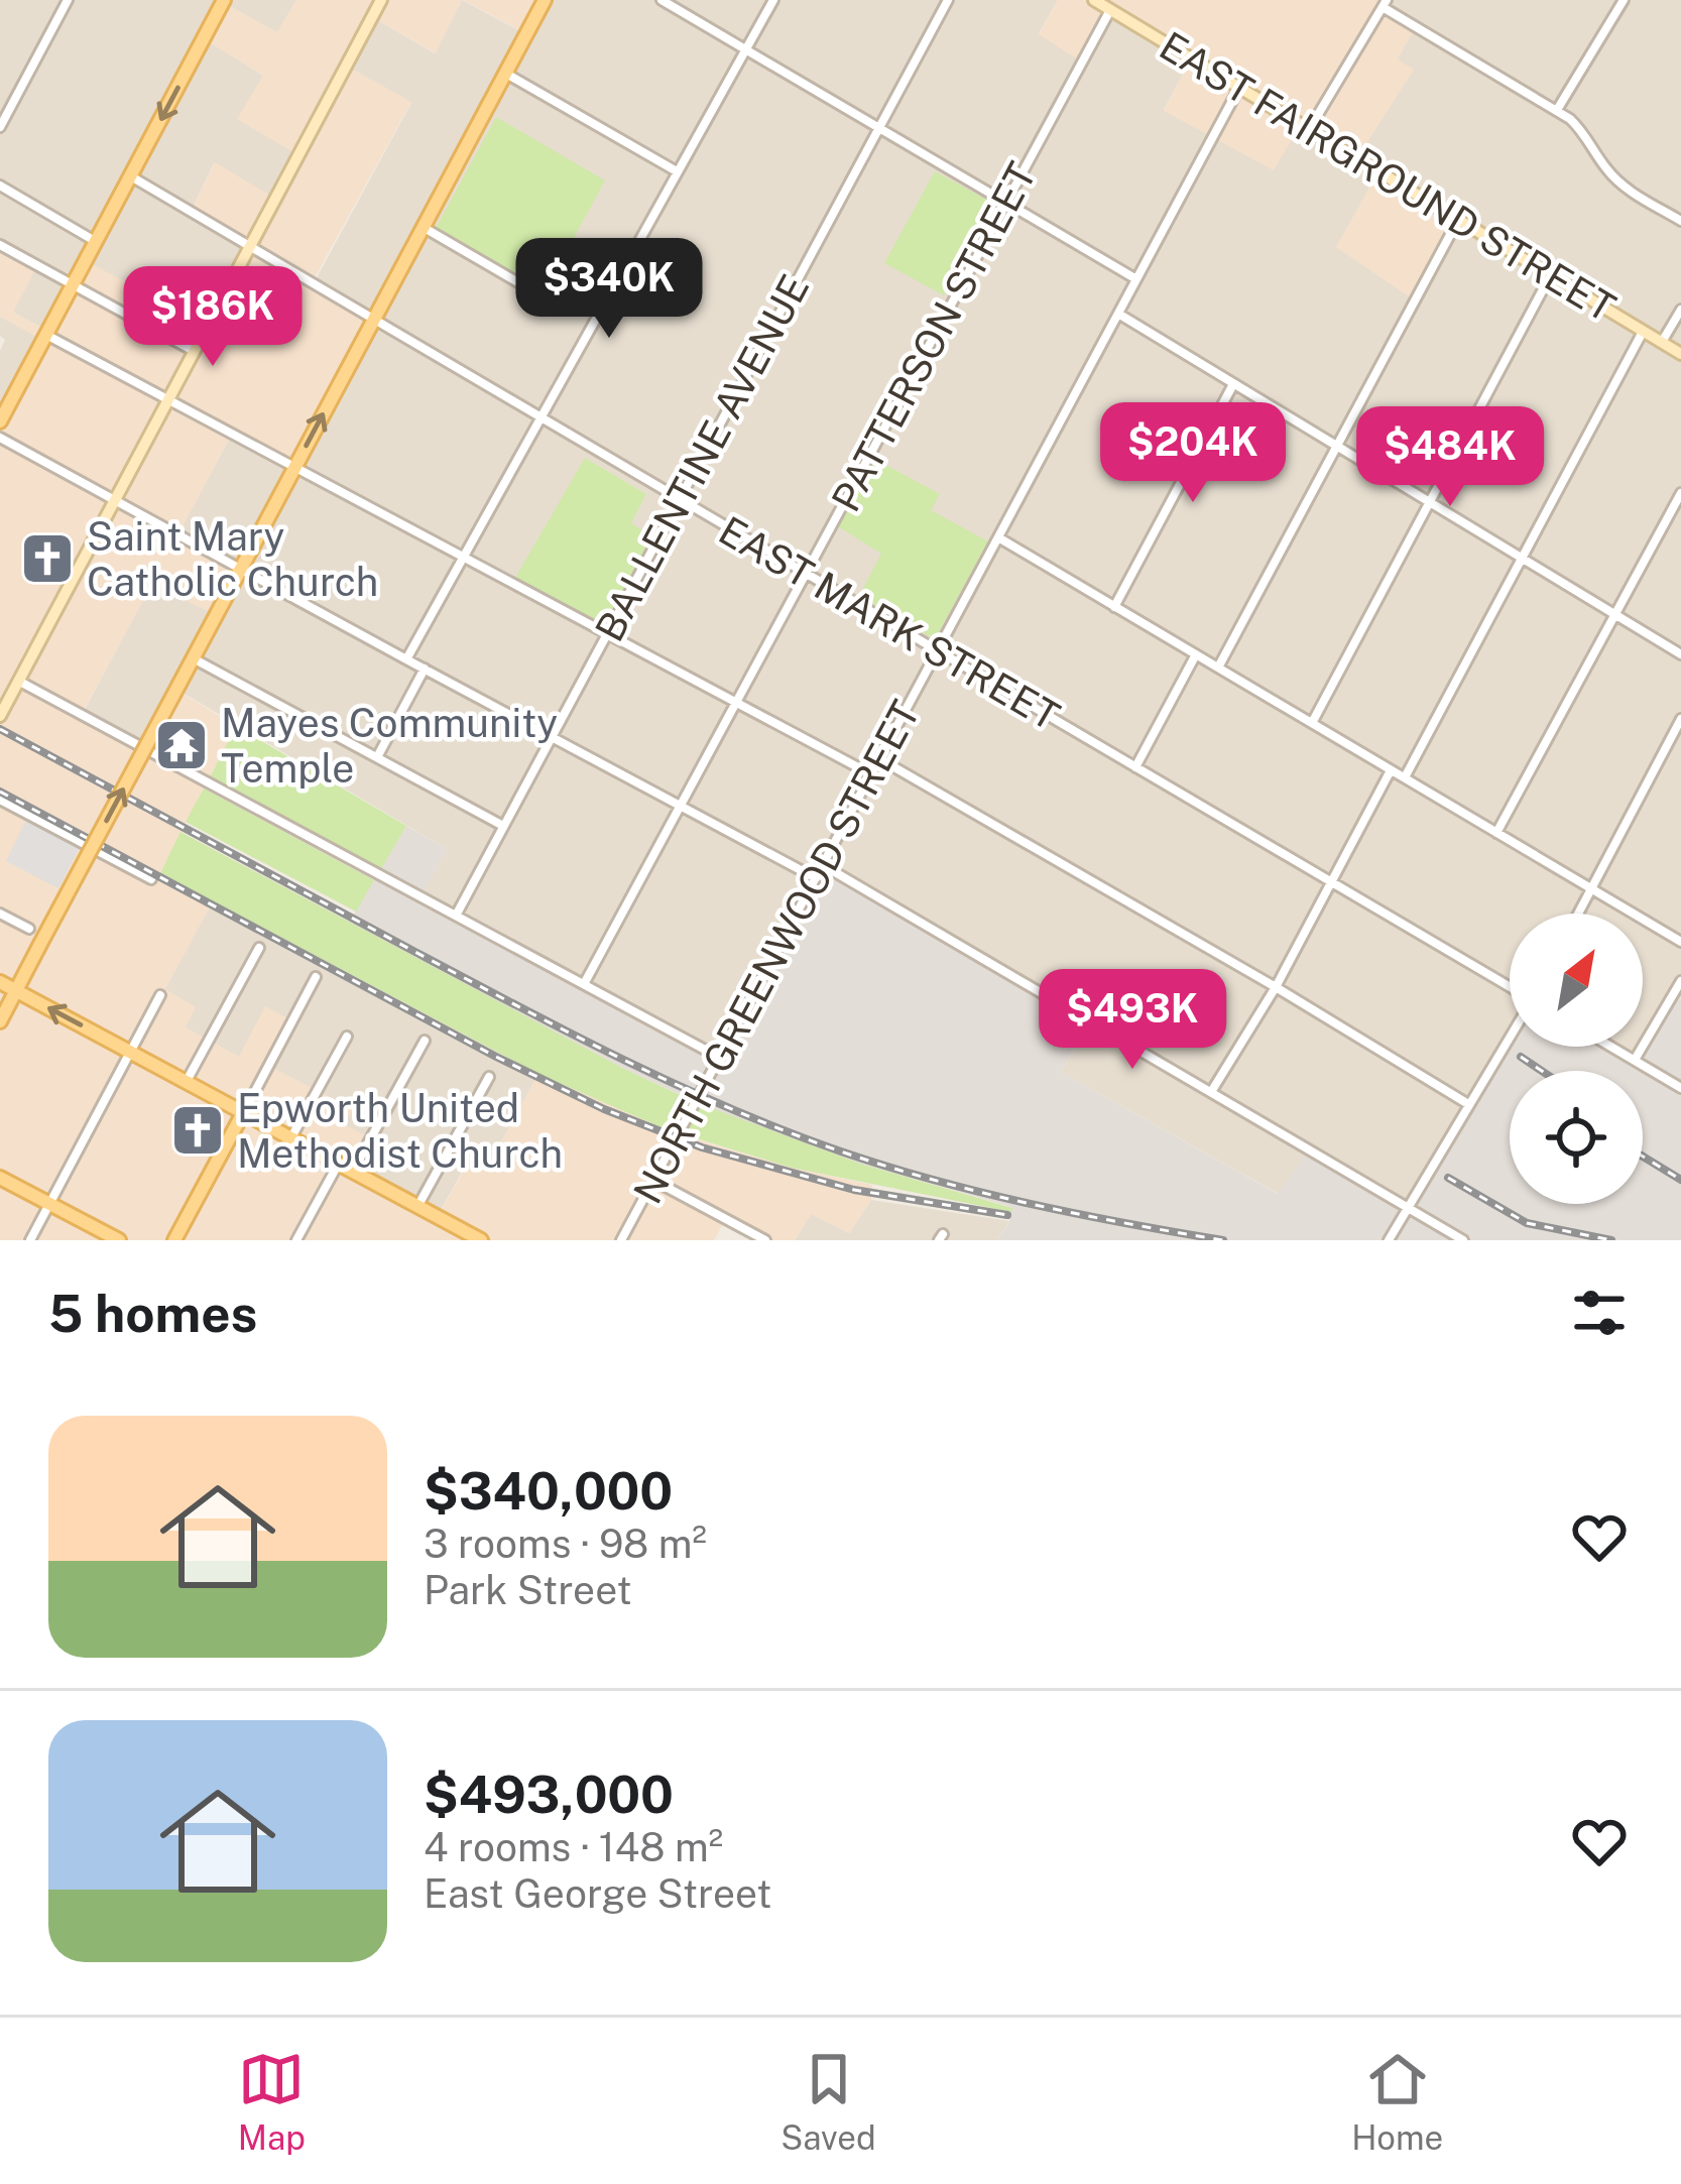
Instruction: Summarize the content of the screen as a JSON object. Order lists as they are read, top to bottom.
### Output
{
  "streets": {
    "street": [
      "EAST FAIRGROUND STREET",
      "PATTERSON STREET",
      "BALLENTINE AVENUE",
      "EAST MARK STREET",
      "NORTH GREENWOOD STREET"
    ]
  },
  "crossings": [
    ["EAST FAIRGROUND STREET", "PATTERSON STREET"],
    ["EAST FAIRGROUND STREET", "NORTH GREENWOOD STREET"],
    ["PATTERSON STREET", "EAST MARK STREET"],
    ["BALLENTINE AVENUE", "EAST MARK STREET"],
    ["EAST MARK STREET", "NORTH GREENWOOD STREET"]
  ],
  "places": {
    "church": ["Saint Mary Catholic Church", "Epworth United Methodist Church"],
    "temple": ["Mayes Community Temple"]
  },
  "north": "top right",
  "page": {
    "price": [
      "$340K",
      "$186K",
      "$204K",
      "$484K",
      "$493K"
    ],
    "heading": "5 homes",
    "list": [
      {
        "name": "$340,000",
        "note": "3 rooms · 98 m² · Park Street"
      },
      {
        "name": "$493,000",
        "note": "4 rooms · 148 m² · East George Street"
      }
    ],
    "tabs": ["Map", "Saved", "Home"]
  }
}
